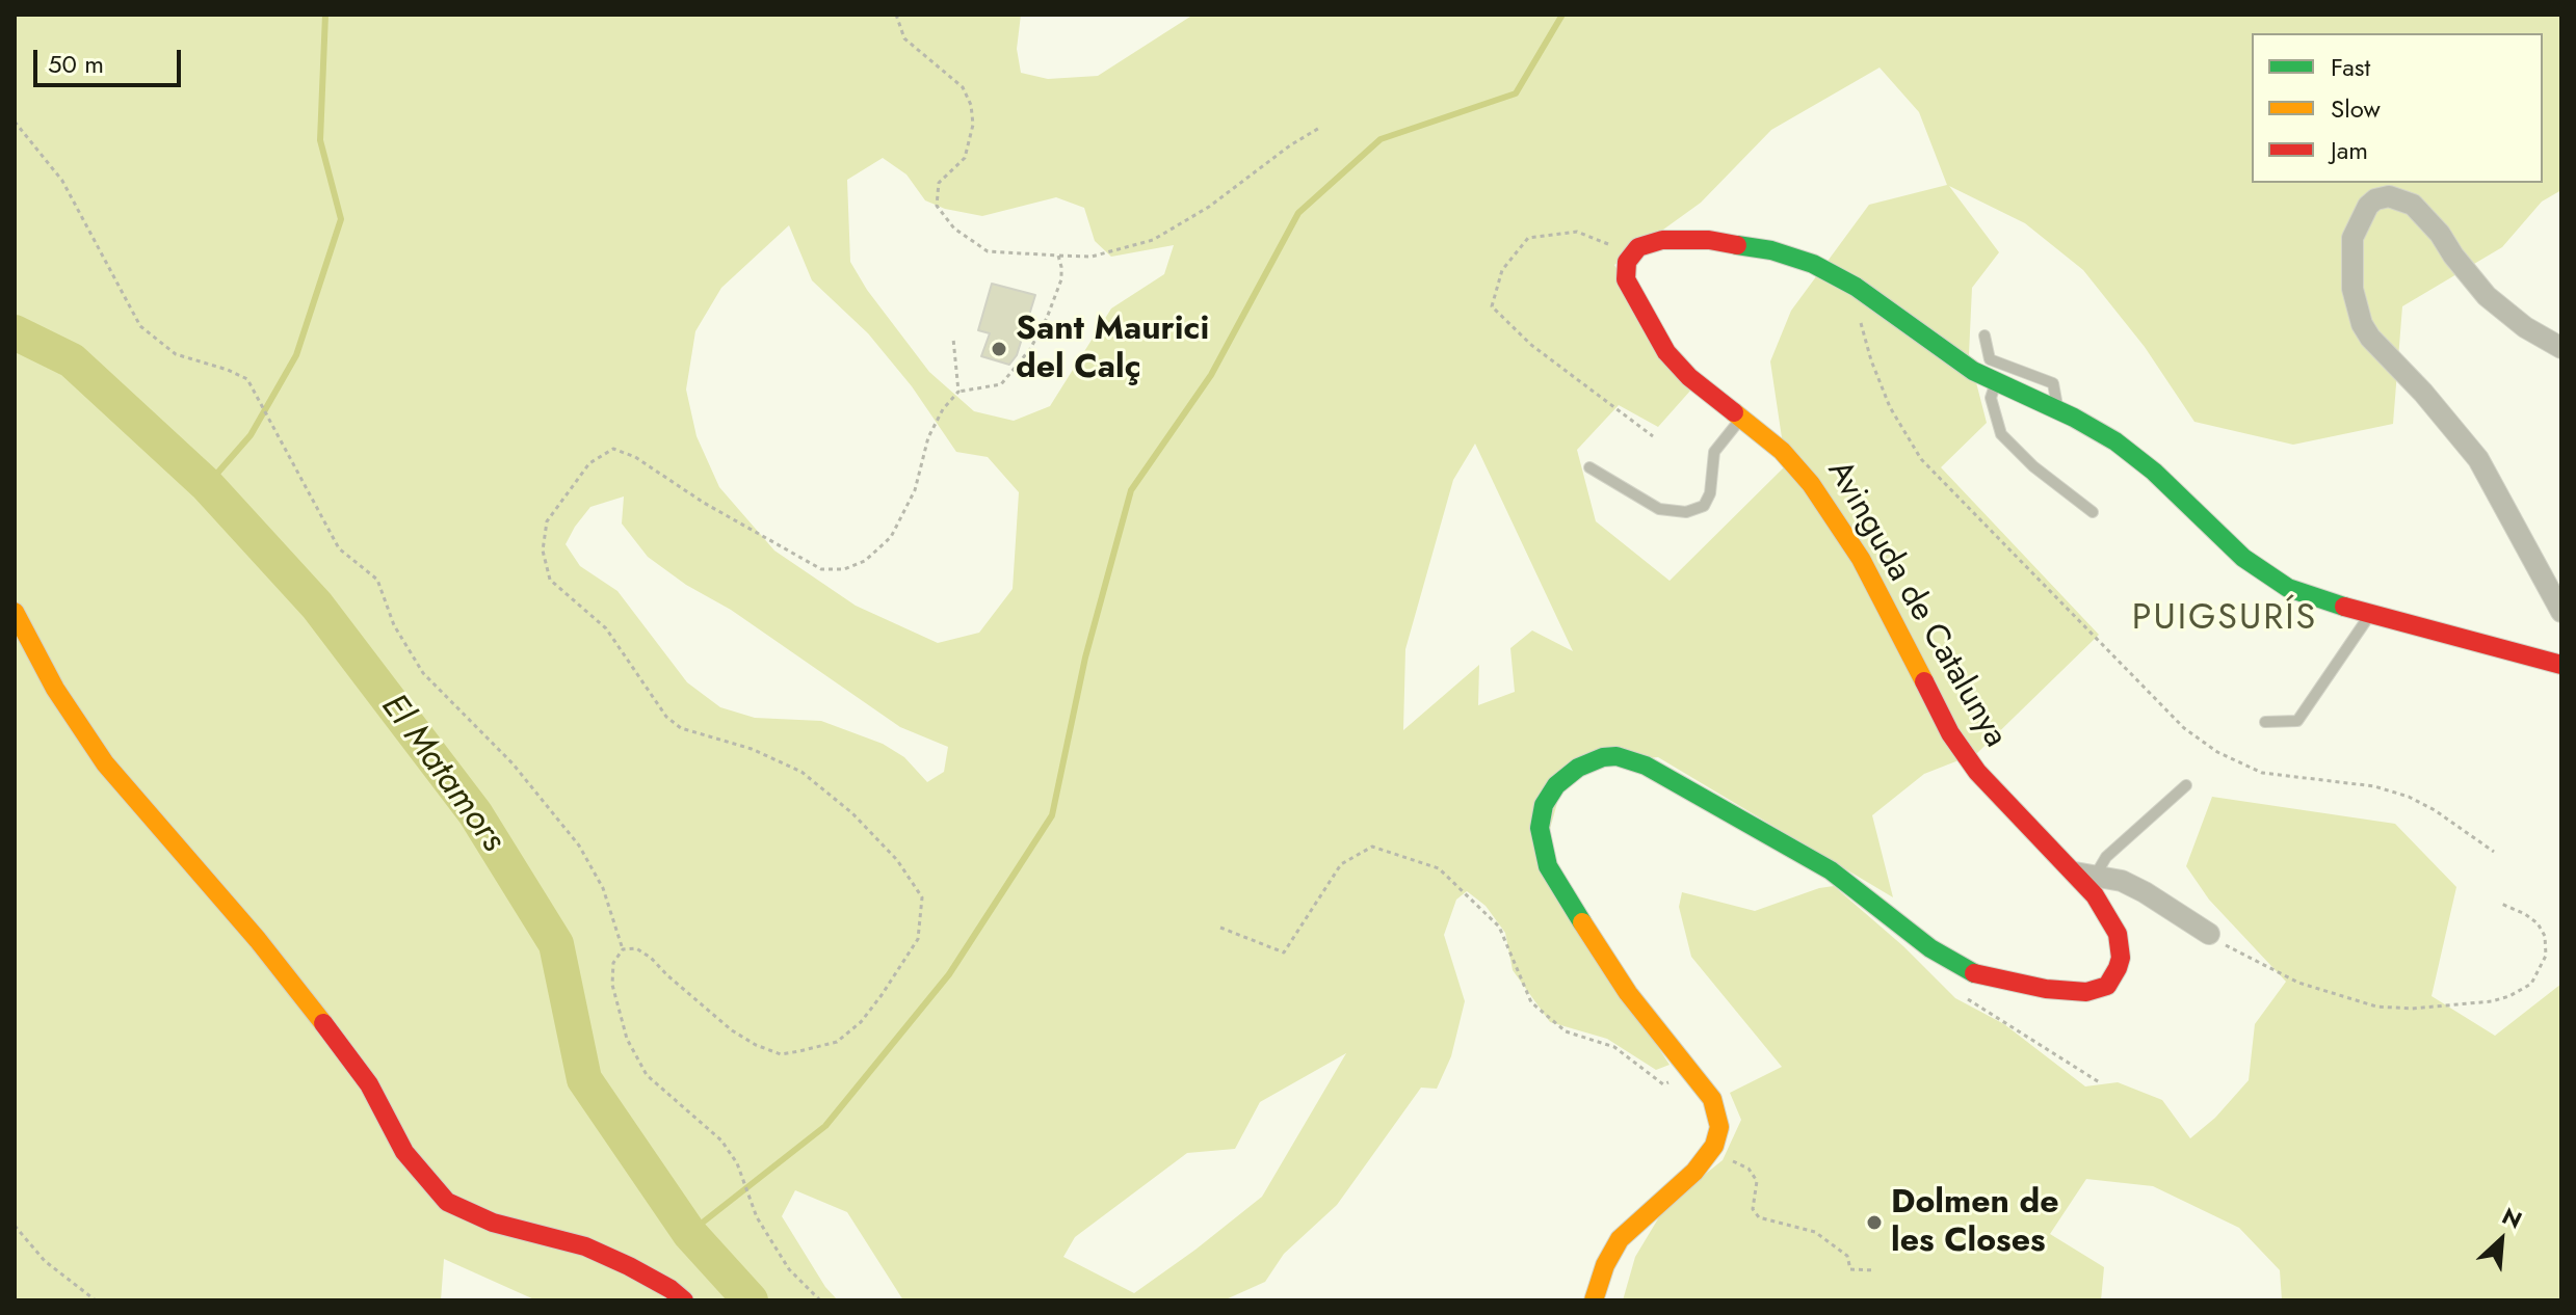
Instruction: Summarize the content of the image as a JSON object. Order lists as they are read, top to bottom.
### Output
{
  "streets": {
    "street": ["Avinguda de Catalunya"]
  },
  "districts": ["PUIGSURÍS"],
  "water": ["El Matamors"],
  "places": ["Sant Maurici del Calç", "Dolmen de les Closes"],
  "legend": ["Fast", "Slow", "Jam"],
  "scale_bar": "50 m",
  "north": "top right"
}
